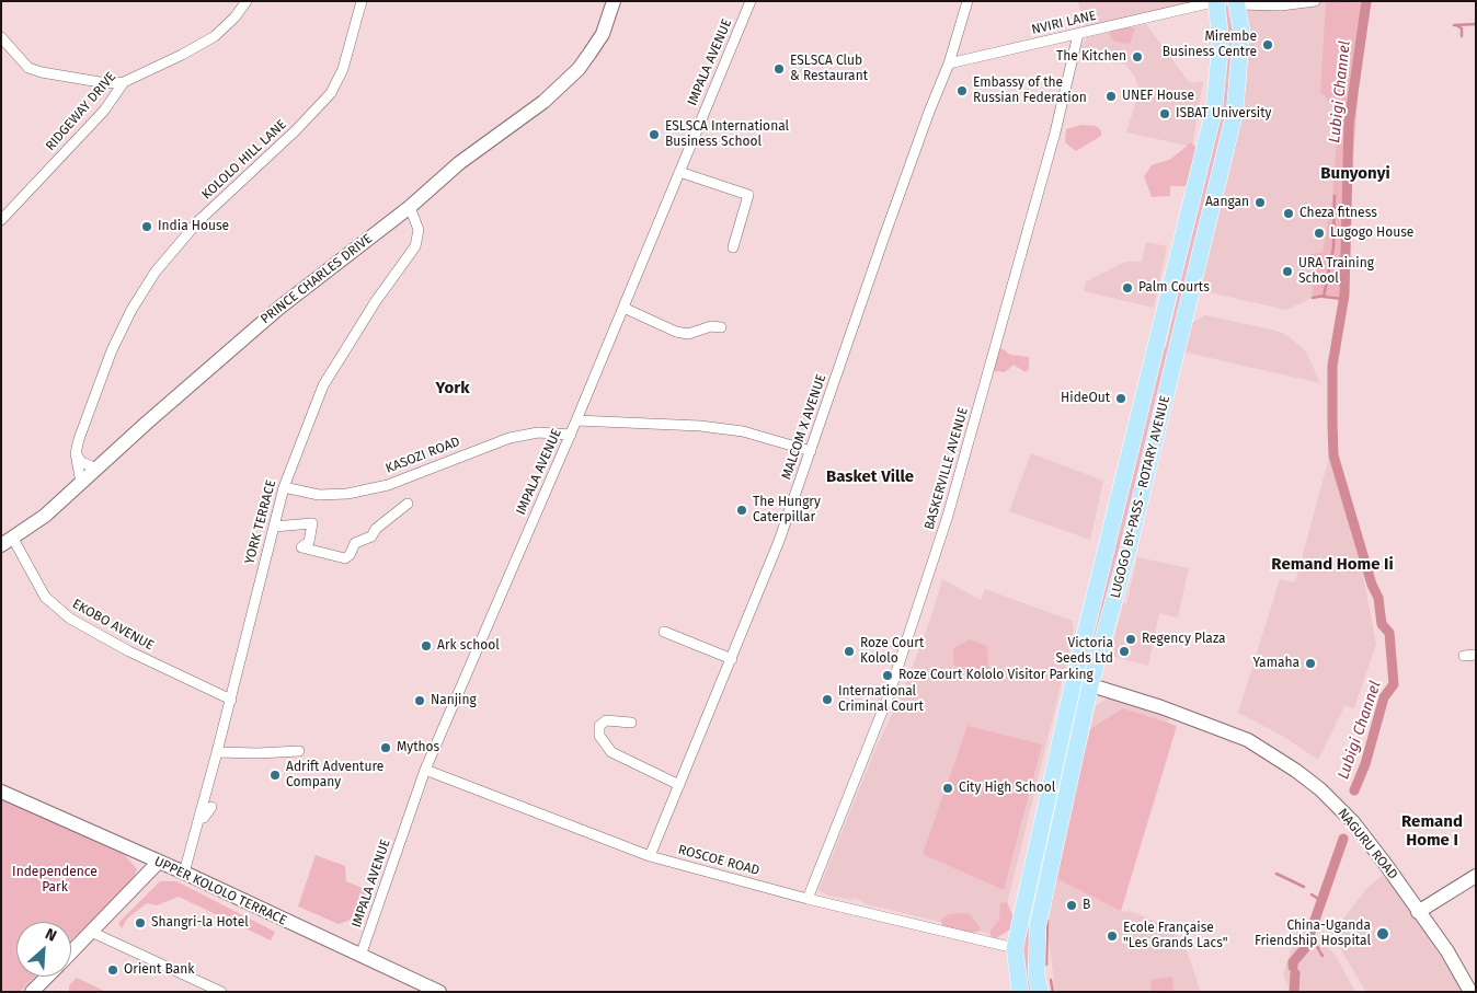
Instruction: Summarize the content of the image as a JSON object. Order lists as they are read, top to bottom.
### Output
{
  "streets": {
    "main road": ["LUGOGO BY-PASS - ROTARY AVENUE"],
    "street": [
      "NVIRI LANE",
      "IMPALA AVENUE",
      "RIDGEWAY DRIVE",
      "KOLOLO HILL LANE",
      "PRINCE CHARLES DRIVE",
      "MALCOM X AVENUE",
      "KASOZI ROAD",
      "BASKERVILLE AVENUE",
      "YORK TERRACE",
      "EKOBO AVENUE",
      "NAGURU ROAD",
      "ROSCOE ROAD",
      "UPPER KOLOLO TERRACE"
    ]
  },
  "crossings": [
    ["NVIRI LANE", "MALCOM X AVENUE"],
    ["NVIRI LANE", "BASKERVILLE AVENUE"],
    ["NVIRI LANE", "LUGOGO BY-PASS - ROTARY AVENUE"],
    ["IMPALA AVENUE", "KASOZI ROAD"],
    ["IMPALA AVENUE", "ROSCOE ROAD"],
    ["IMPALA AVENUE", "UPPER KOLOLO TERRACE"],
    ["PRINCE CHARLES DRIVE", "YORK TERRACE"],
    ["PRINCE CHARLES DRIVE", "EKOBO AVENUE"],
    ["MALCOM X AVENUE", "ROSCOE ROAD"],
    ["KASOZI ROAD", "YORK TERRACE"],
    ["BASKERVILLE AVENUE", "ROSCOE ROAD"],
    ["LUGOGO BY-PASS - ROTARY AVENUE", "NAGURU ROAD"],
    ["LUGOGO BY-PASS - ROTARY AVENUE", "ROSCOE ROAD"],
    ["YORK TERRACE", "EKOBO AVENUE"],
    ["YORK TERRACE", "UPPER KOLOLO TERRACE"]
  ],
  "districts": [
    "Bunyonyi",
    "York",
    "Basket Ville",
    "Remand Home Ii",
    "Remand Home I"
  ],
  "water": ["Lubigi Channel"],
  "parks": ["Independence Park"],
  "places": [
    "Mirembe Business Centre",
    "The Kitchen",
    "ESLSCA Club & Restaurant",
    "Embassy of the Russian Federation",
    "UNEF House",
    "ISBAT University",
    "ESLSCA International Business School",
    "Aangan",
    "Cheza fitness",
    "India House",
    "Lugogo House",
    "URA Training School",
    "Palm Courts",
    "HideOut",
    "The Hungry Caterpillar",
    "Regency Plaza",
    "Ark school",
    "Roze Court Kololo",
    "Victoria Seeds Ltd",
    "Yamaha",
    "Roze Court Kololo Visitor Parking",
    "International Criminal Court",
    "Nanjing",
    "Mythos",
    "Adrift Adventure Company",
    "City High School",
    "B",
    "Shangri-la Hotel",
    "China-Uganda Friendship Hospital",
    "Ecole Française \"Les Grands Lacs\"",
    "Orient Bank"
  ],
  "north": "top right"
}
